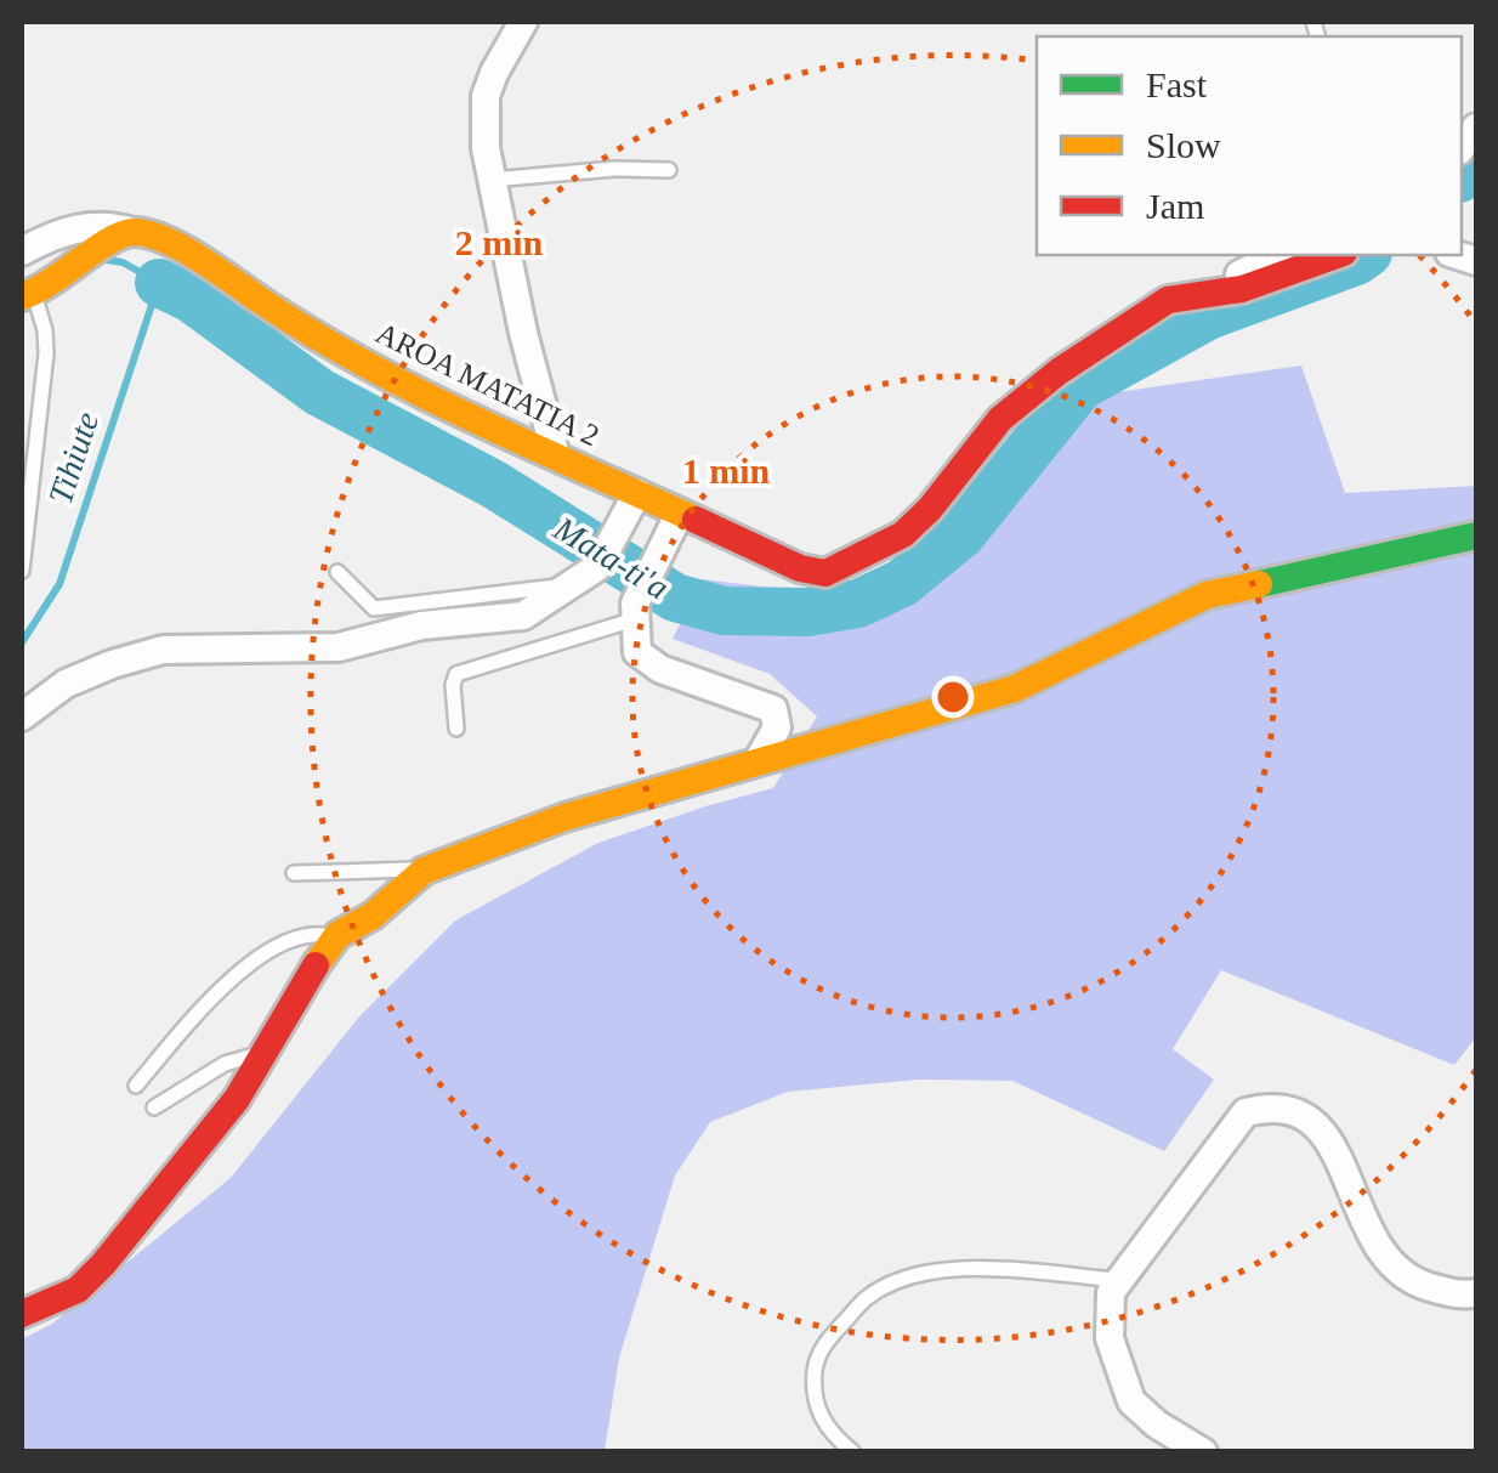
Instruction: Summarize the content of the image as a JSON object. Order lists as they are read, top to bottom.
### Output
{
  "streets": {
    "street": ["AROA MATATIA 2"]
  },
  "water": ["Tihiute", "Mata-ti'a"],
  "legend": ["Fast", "Slow", "Jam"],
  "rings": ["2 min", "1 min"]
}
